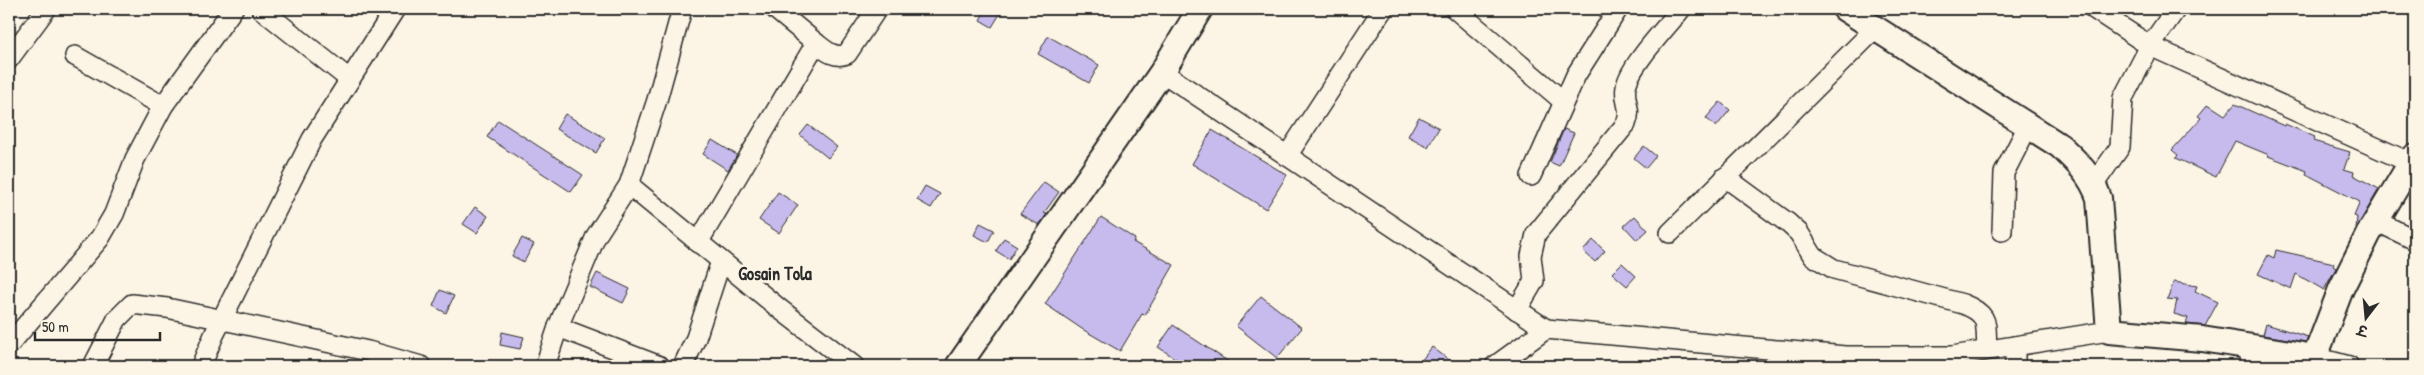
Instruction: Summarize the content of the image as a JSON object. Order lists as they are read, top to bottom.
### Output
{
  "districts": ["Gosain Tola"],
  "scale_bar": "50 m",
  "north": "bottom"
}
